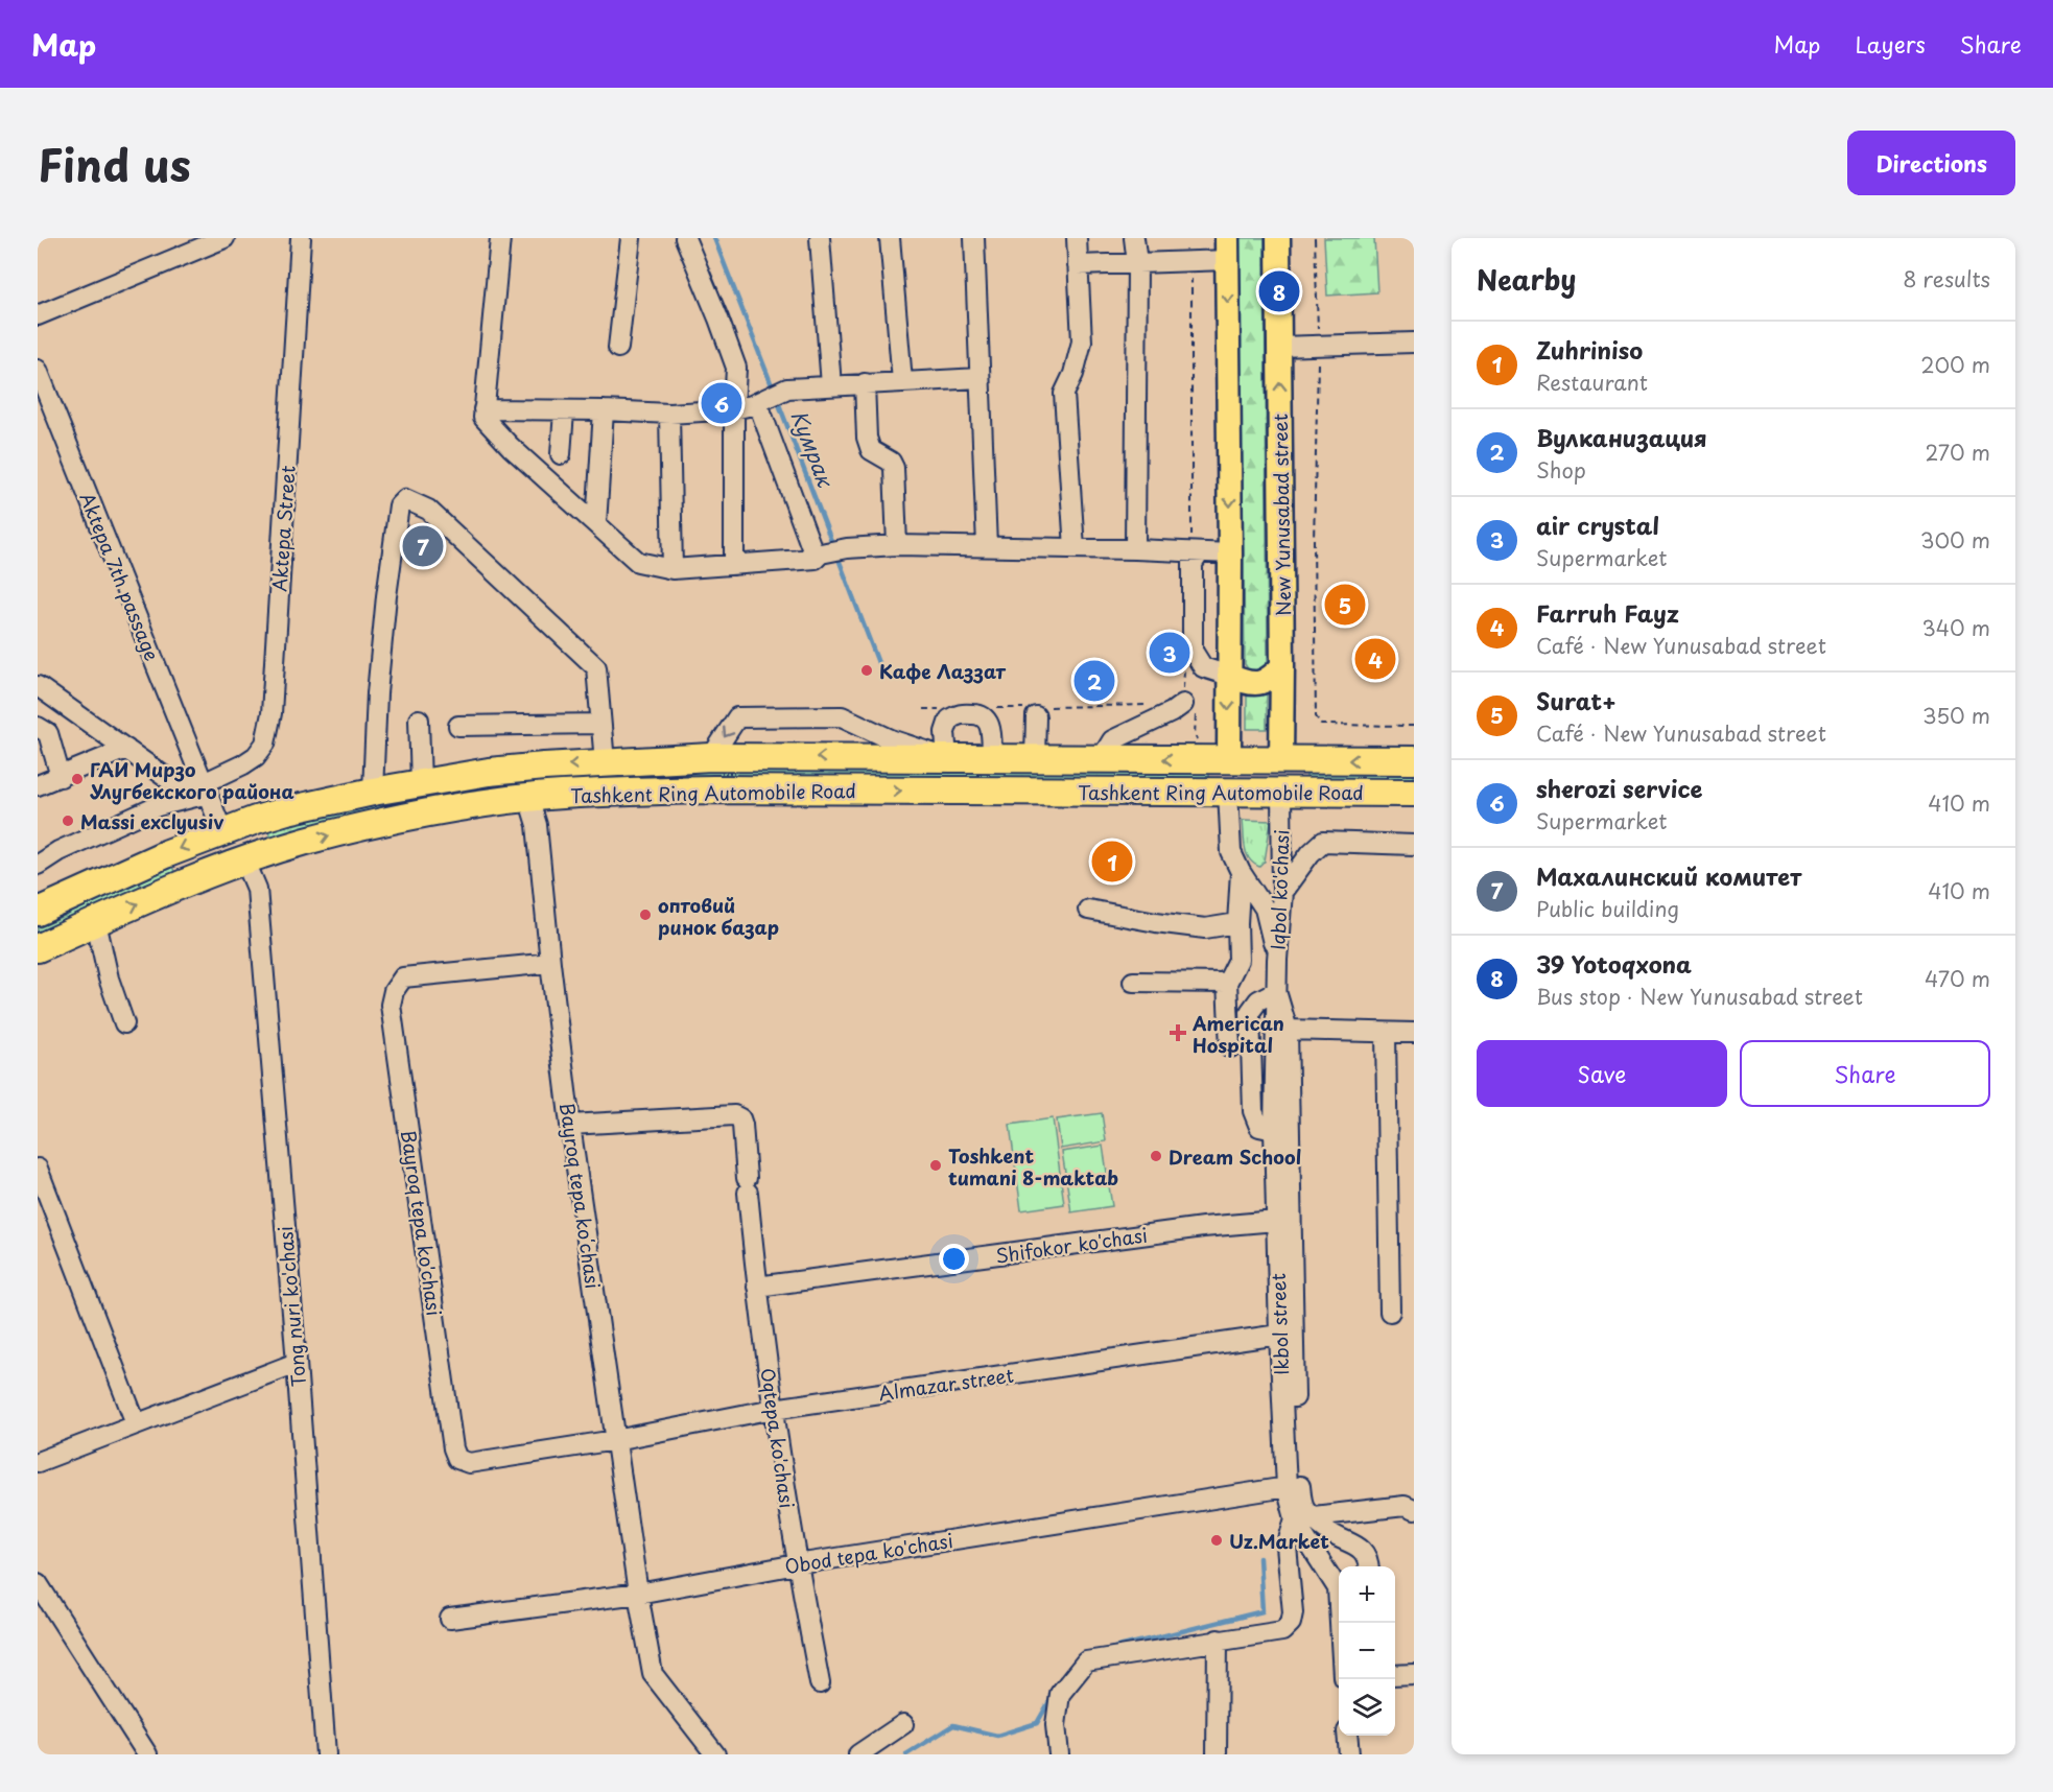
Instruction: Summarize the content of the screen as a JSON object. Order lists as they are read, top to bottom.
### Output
{
  "streets": {
    "highway": ["New Yunusabad street", "Tashkent Ring Automobile Road"],
    "street": [
      "Aktepa Street",
      "Aktepa 7th passage",
      "Iqbol ko'chasi",
      "Bayroq tepa koʻchasi",
      "Bayroq tepa ko'chasi",
      "Shifokor ko'chasi",
      "Tong nuri ko'chasi",
      "Ikbol street",
      "Almazar street",
      "Oqtepa ko'chasi",
      "Obod tepa ko'chasi"
    ]
  },
  "crossings": [
    ["New Yunusabad street", "Tashkent Ring Automobile Road"],
    ["New Yunusabad street", "Iqbol ko'chasi"],
    ["Aktepa Street", "Aktepa 7th passage"],
    ["Aktepa 7th passage", "Tashkent Ring Automobile Road"],
    ["Tashkent Ring Automobile Road", "Iqbol ko'chasi"],
    ["Tashkent Ring Automobile Road", "Bayroq tepa koʻchasi"],
    ["Tashkent Ring Automobile Road", "Tong nuri ko'chasi"],
    ["Iqbol ko'chasi", "Ikbol street"],
    ["Bayroq tepa koʻchasi", "Bayroq tepa ko'chasi"],
    ["Bayroq tepa koʻchasi", "Almazar street"],
    ["Bayroq tepa koʻchasi", "Oqtepa ko'chasi"],
    ["Bayroq tepa koʻchasi", "Obod tepa ko'chasi"],
    ["Bayroq tepa ko'chasi", "Almazar street"],
    ["Shifokor ko'chasi", "Ikbol street"],
    ["Shifokor ko'chasi", "Oqtepa ko'chasi"],
    ["Ikbol street", "Almazar street"],
    ["Ikbol street", "Obod tepa ko'chasi"],
    ["Almazar street", "Oqtepa ko'chasi"],
    ["Oqtepa ko'chasi", "Obod tepa ko'chasi"]
  ],
  "water": ["Кумрак"],
  "places": {
    "other": [
      "Кафе Лаззат",
      "ГАИ Мирзо Улугбекского района",
      "Massi exclyusiv",
      "оптовий ринок базар",
      "Dream School",
      "Toshkent tumani 8-maktab",
      "Uz.Market"
    ],
    "health": ["American Hospital"]
  },
  "page": {
    "header": "Map",
    "nav": ["Map", "Layers", "Share"],
    "title": "Find us",
    "buttons": [
      "Directions",
      ["Save", "Share"]
    ],
    "heading": ["Nearby", "8 results"],
    "pins": [
      "8",
      "6",
      "7",
      "5",
      "3",
      "4",
      "2",
      "1"
    ],
    "list": [
      {
        "mark": "1",
        "name": "Zuhriniso",
        "note": "Restaurant",
        "value": "200 m"
      },
      {
        "mark": "2",
        "name": "Вулканизация",
        "note": "Shop",
        "value": "270 m"
      },
      {
        "mark": "3",
        "name": "air crystal",
        "note": "Supermarket",
        "value": "300 m"
      },
      {
        "mark": "4",
        "name": "Farruh Fayz",
        "note": "Café · New Yunusabad street",
        "value": "340 m"
      },
      {
        "mark": "5",
        "name": "Surat+",
        "note": "Café · New Yunusabad street",
        "value": "350 m"
      },
      {
        "mark": "6",
        "name": "sherozi service",
        "note": "Supermarket",
        "value": "410 m"
      },
      {
        "mark": "7",
        "name": "Махалинский комитет",
        "note": "Public building",
        "value": "410 m"
      },
      {
        "mark": "8",
        "name": "39 Yotoqxona",
        "note": "Bus stop · New Yunusabad street",
        "value": "470 m"
      }
    ],
    "map_buttons": ["+", "−"]
  }
}
